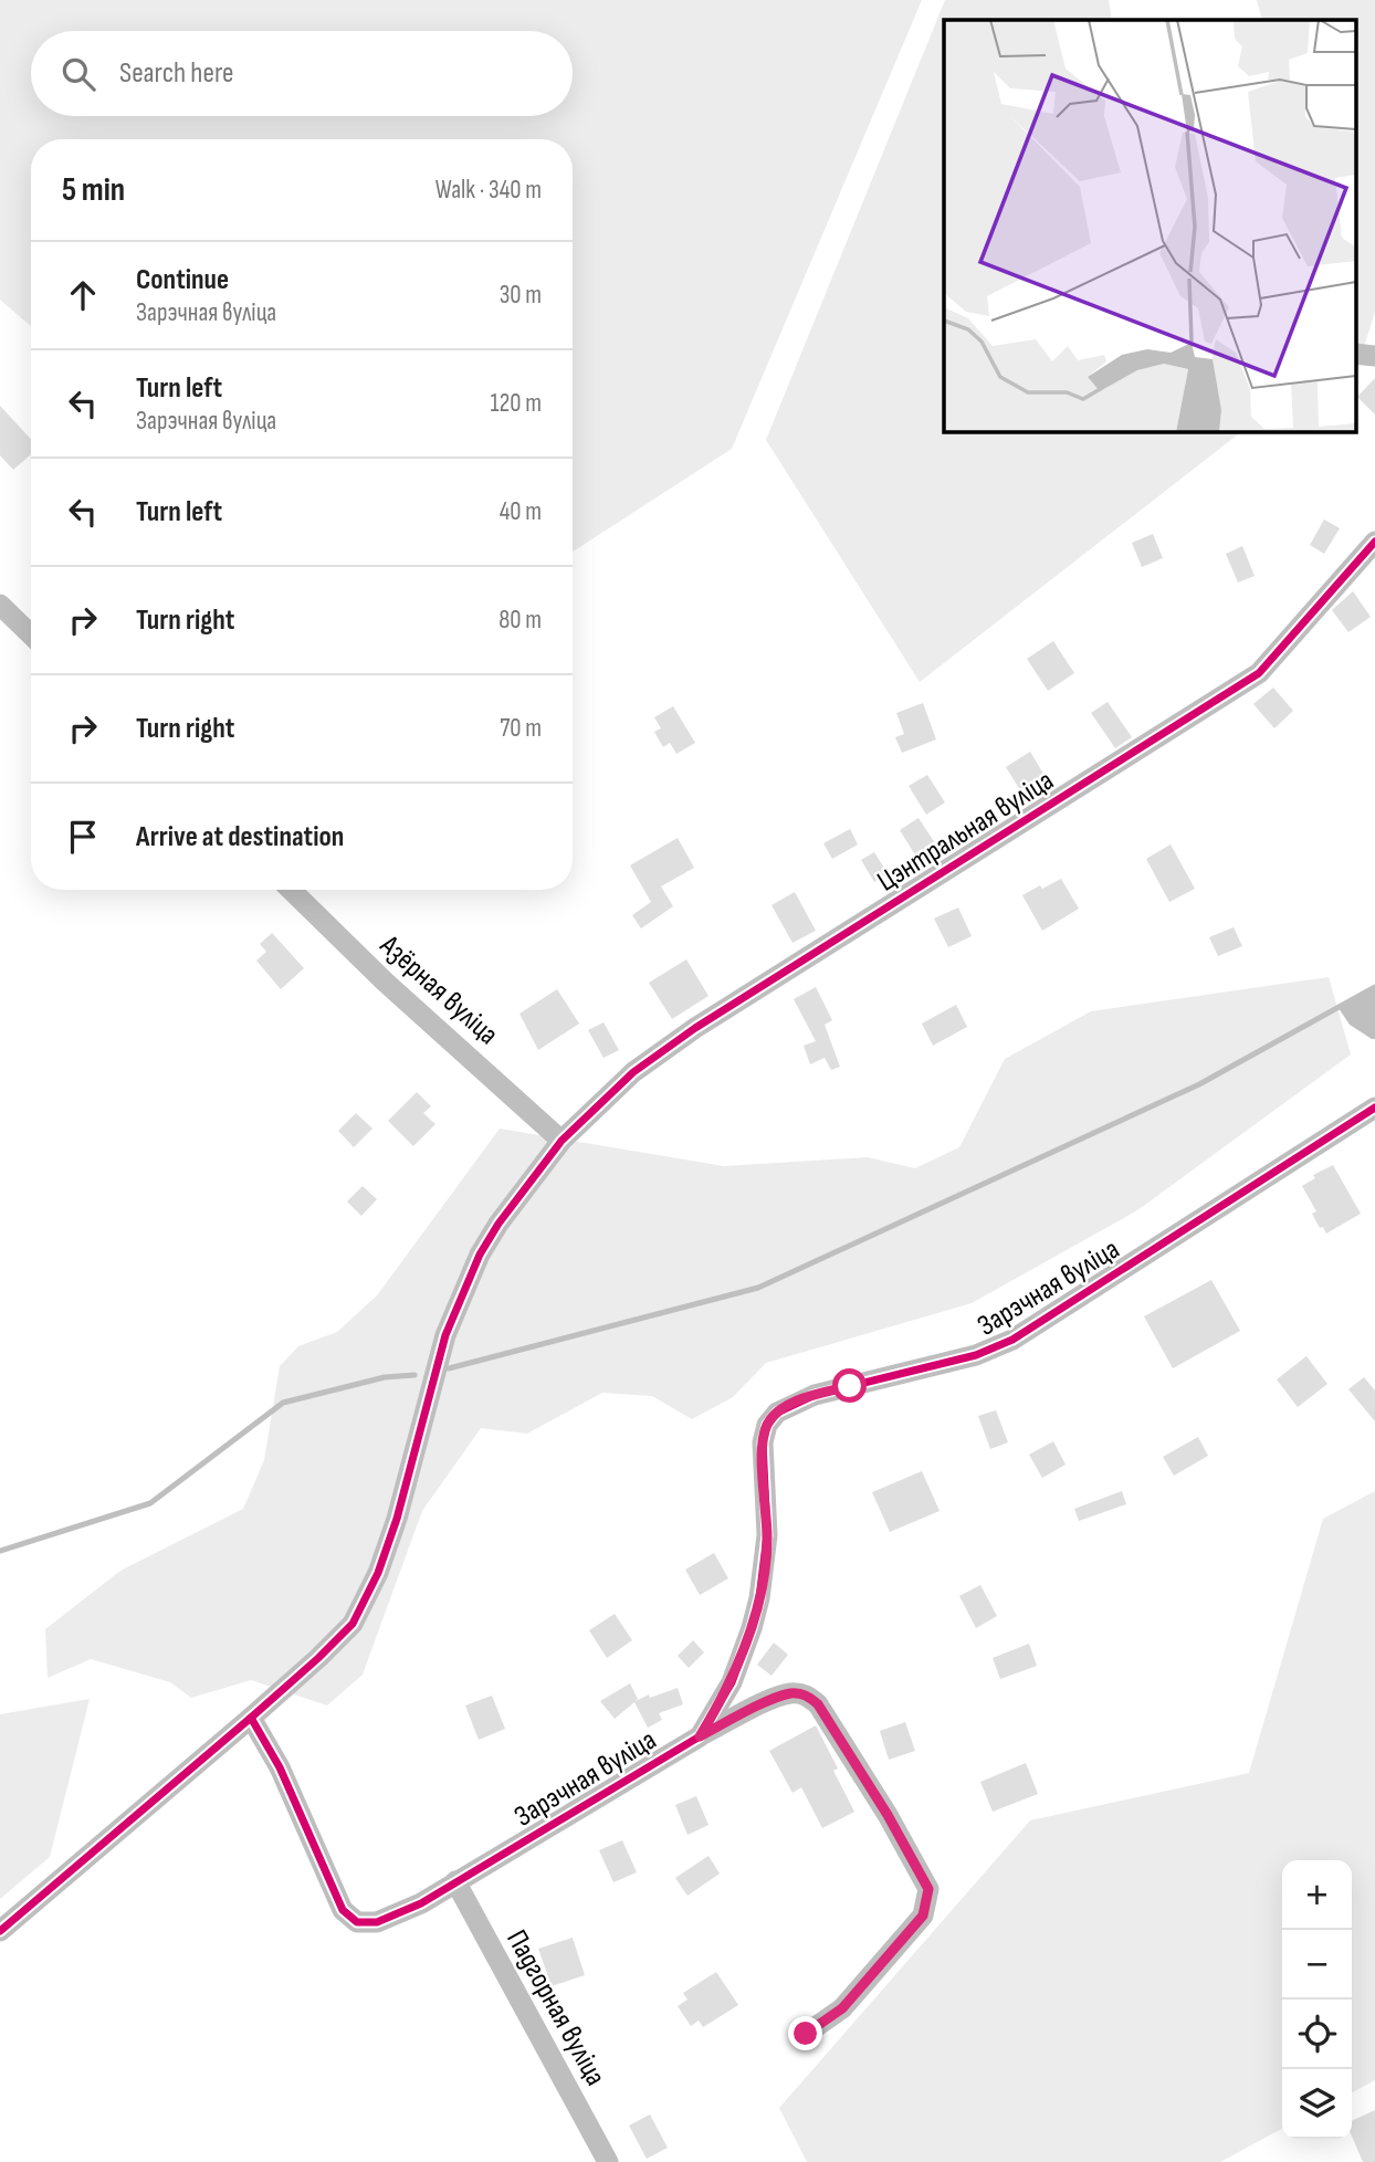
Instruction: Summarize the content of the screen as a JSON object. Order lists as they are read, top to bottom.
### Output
{
  "streets": {
    "street": [
      "Цэнтральная вуліца",
      "Азёрная вуліца",
      "Зарэчная вуліца",
      "Падгорная вуліца"
    ]
  },
  "crossings": [
    ["Цэнтральная вуліца", "Азёрная вуліца"],
    ["Цэнтральная вуліца", "Зарэчная вуліца"],
    ["Зарэчная вуліца", "Падгорная вуліца"]
  ],
  "page": {
    "search": "Search here",
    "heading": ["5 min", "Walk · 340 m"],
    "list": [
      ["Continue", "Зарэчная вуліца", "30 m"],
      ["Turn left", "Зарэчная вуліца", "120 m"],
      ["Turn left", "40 m"],
      ["Turn right", "80 m"],
      ["Turn right", "70 m"],
      "Arrive at destination"
    ],
    "map_buttons": ["+", "−"]
  }
}
